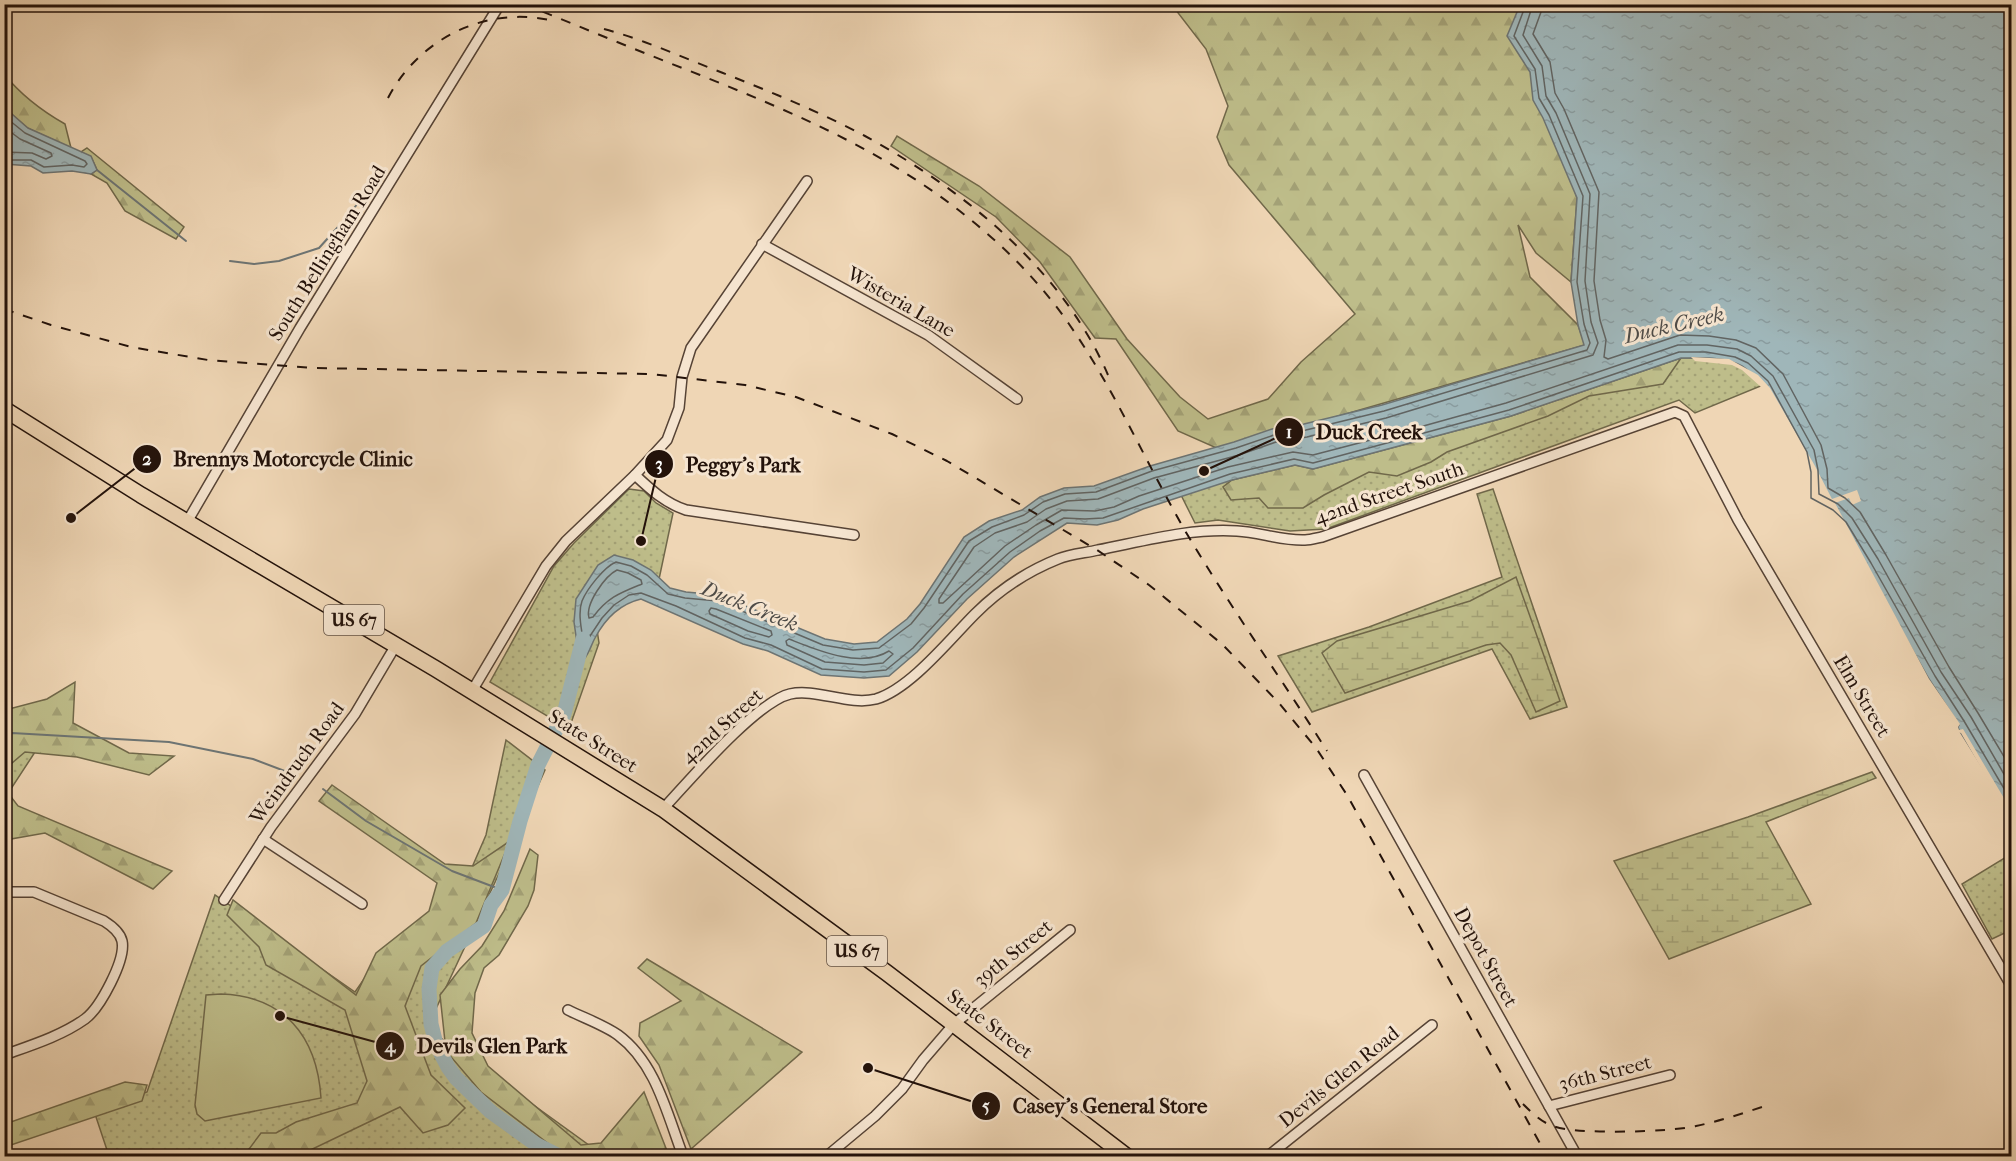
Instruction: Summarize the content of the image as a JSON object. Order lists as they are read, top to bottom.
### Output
{
  "streets": {
    "main road": ["US 67", "State Street"],
    "street": [
      "South Bellingham Road",
      "Wisteria Lane",
      "42nd Street South",
      "Elm Street",
      "42nd Street",
      "Weindruch Road",
      "39th Street",
      "Depot Street",
      "36th Street",
      "Devils Glen Road"
    ]
  },
  "crossings": [
    ["South Bellingham Road", "State Street"],
    ["42nd Street South", "Elm Street"],
    ["42nd Street South", "42nd Street"],
    ["42nd Street", "State Street"],
    ["State Street", "Weindruch Road"],
    ["State Street", "39th Street"],
    ["Depot Street", "36th Street"]
  ],
  "water": ["Duck Creek"],
  "places": [
    "Duck Creek",
    "Brennys Motorcycle Clinic",
    "Peggy's Park",
    "Devils Glen Park",
    "Casey's General Store"
  ]
}
